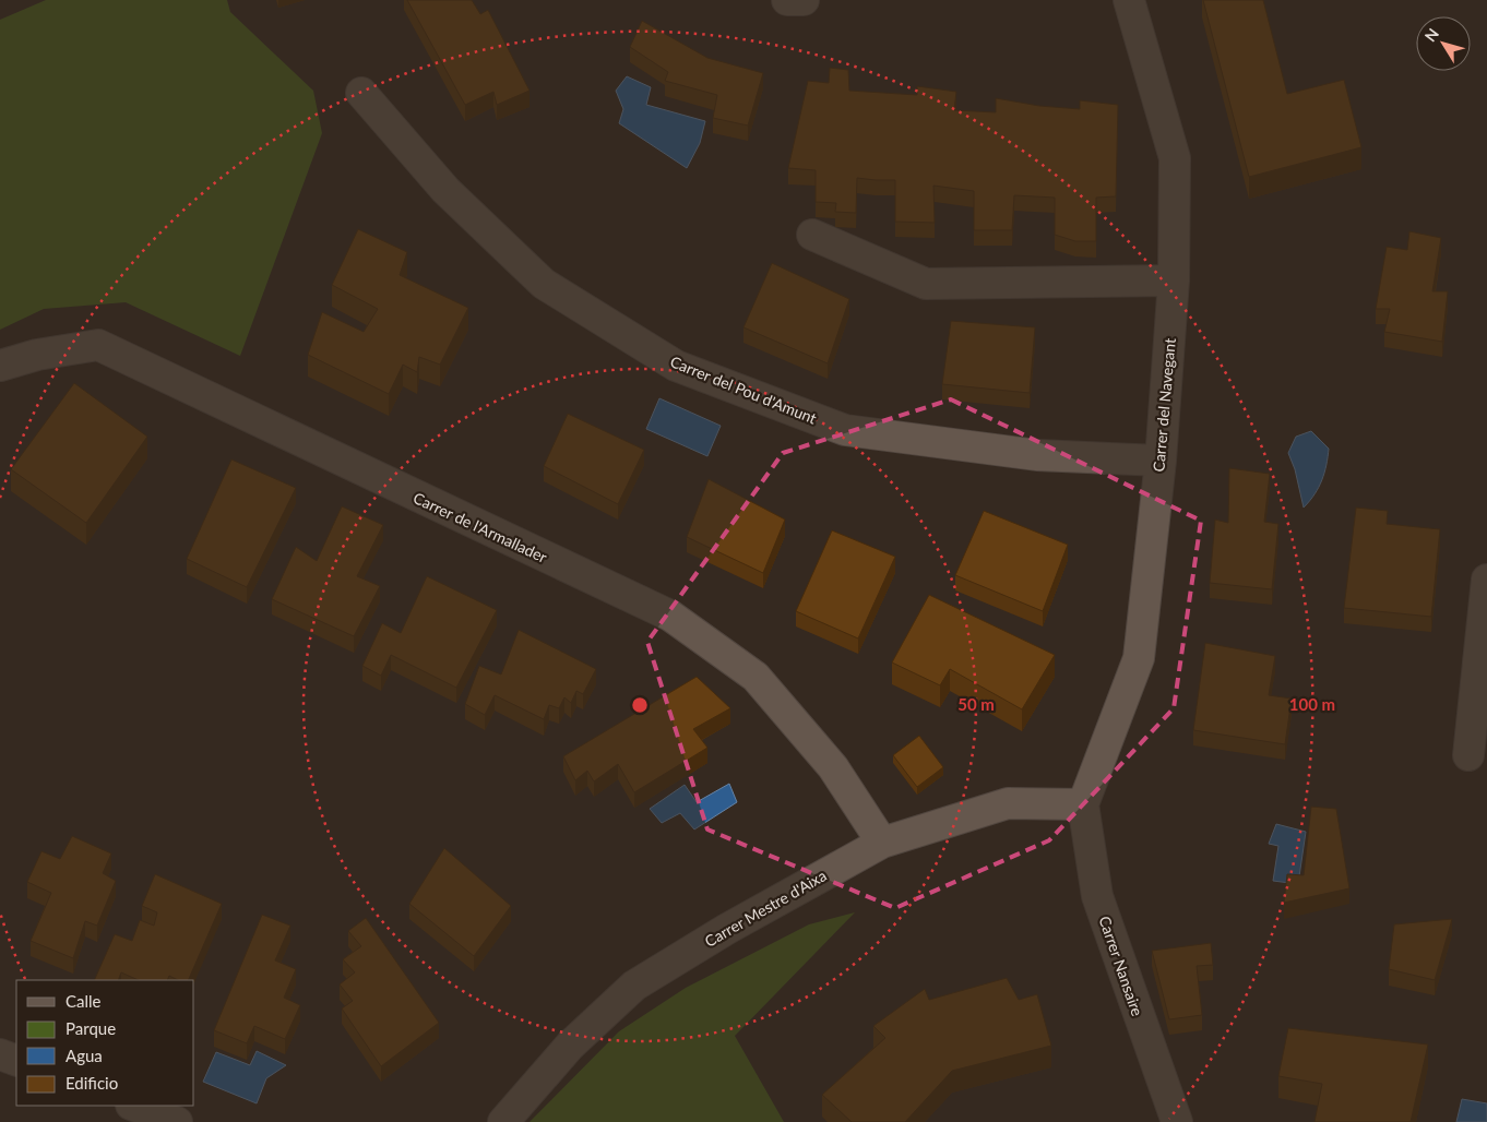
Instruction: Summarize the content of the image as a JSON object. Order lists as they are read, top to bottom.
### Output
{
  "streets": {
    "street": [
      "Carrer del Pou d'Amunt",
      "Carrer del Navegant",
      "Carrer de l'Armallader",
      "Carrer Mestre d'Aixa",
      "Carrer Nansaire"
    ]
  },
  "crossings": [
    ["Carrer del Pou d'Amunt", "Carrer del Navegant"],
    ["Carrer del Navegant", "Carrer Mestre d'Aixa"],
    ["Carrer del Navegant", "Carrer Nansaire"],
    ["Carrer de l'Armallader", "Carrer Mestre d'Aixa"],
    ["Carrer Mestre d'Aixa", "Carrer Nansaire"]
  ],
  "legend": [
    "Calle",
    "Parque",
    "Agua",
    "Edificio"
  ],
  "north": "top left",
  "rings": ["50 m", "100 m"]
}
